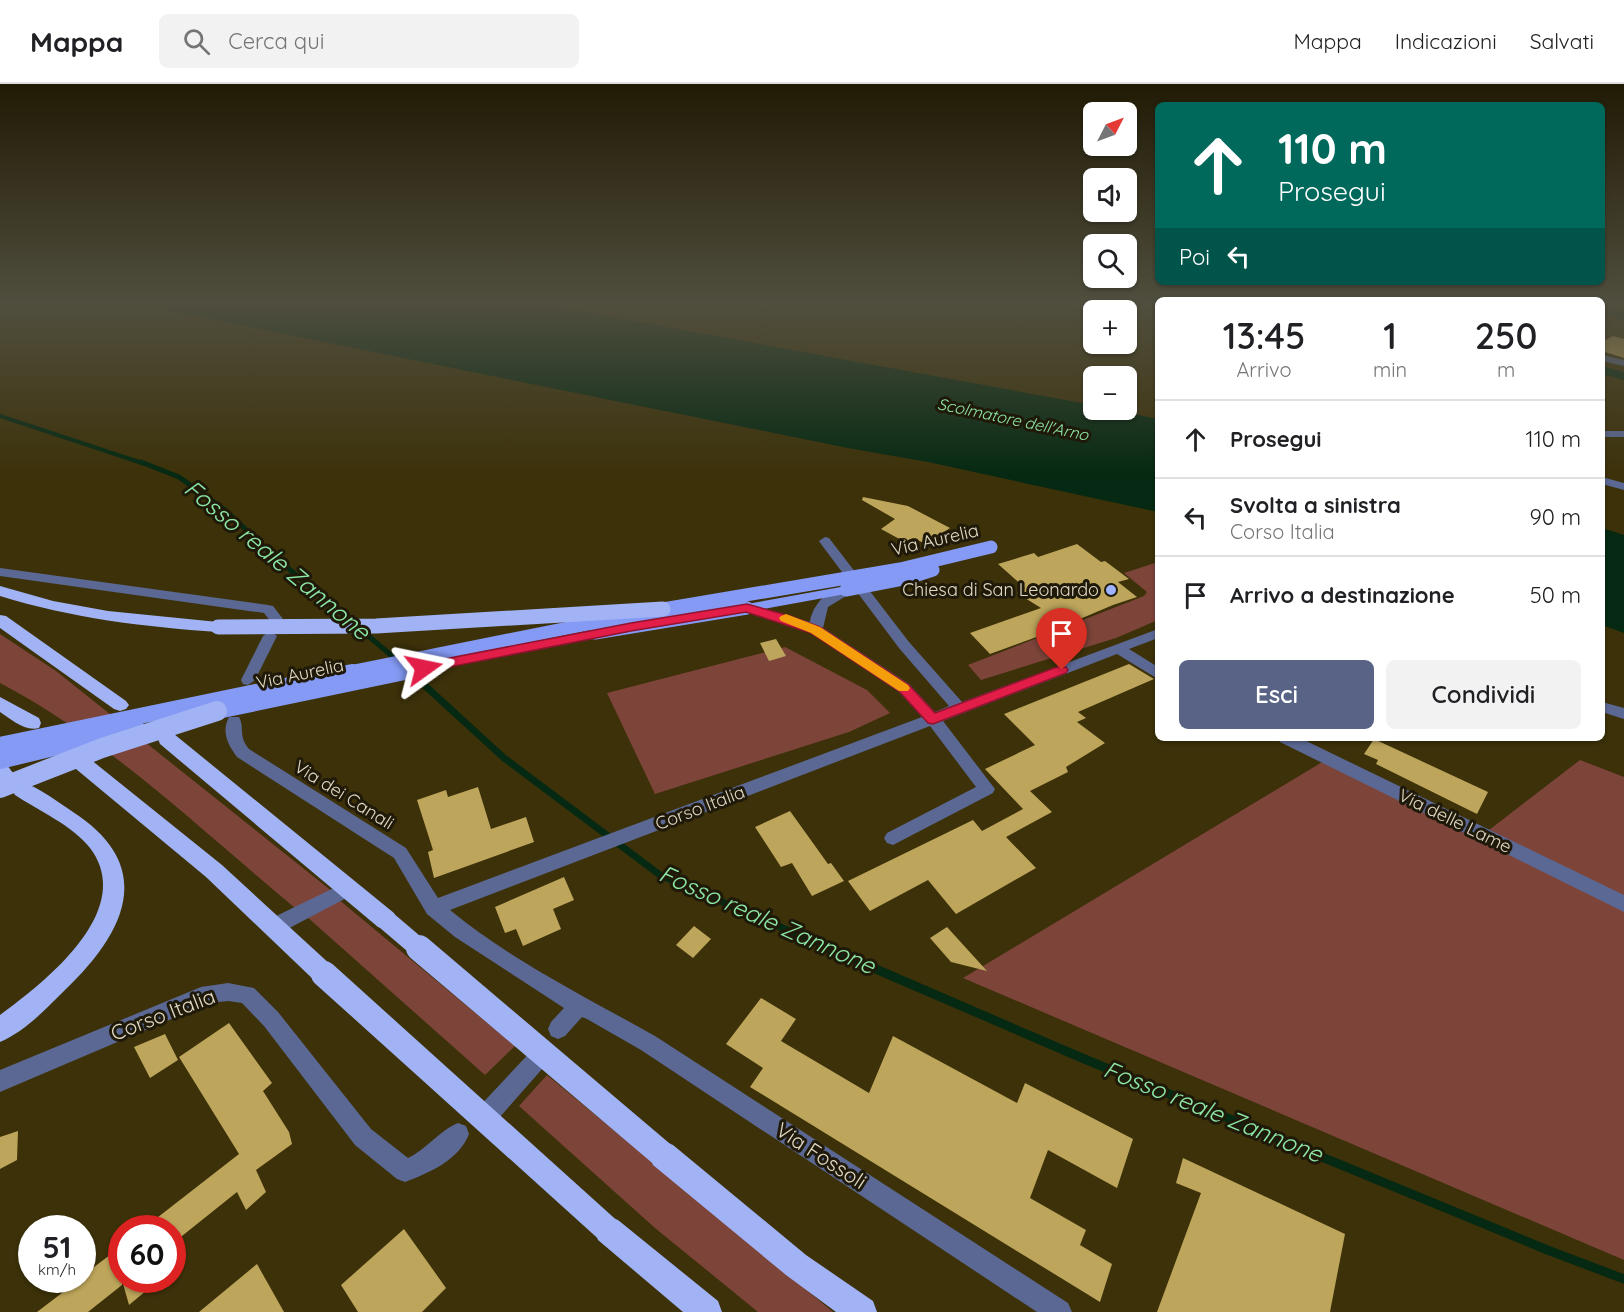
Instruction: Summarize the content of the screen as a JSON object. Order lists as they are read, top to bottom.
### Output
{
  "streets": {
    "main road": ["Via Aurelia"],
    "street": [
      "Via dei Canali",
      "Corso Italia",
      "Via delle Lame",
      "Via Fossoli"
    ]
  },
  "crossings": [
    ["Via Aurelia", "Via dei Canali"],
    ["Via dei Canali", "Corso Italia"]
  ],
  "water": ["Scolmatore dell'Arno", "Fosso reale Zannone"],
  "places": ["Chiesa di San Leonardo"],
  "north": "top right",
  "page": {
    "header": "Mappa",
    "search": "Cerca qui",
    "nav": ["Mappa", "Indicazioni", "Salvati"],
    "map_buttons": ["+", "−"],
    "turn": ["110 m", "Prosegui"],
    "then": "Poi",
    "eta": [
      "13:45",
      "Arrivo",
      "1",
      "min",
      "250",
      "m"
    ],
    "list": [
      {
        "name": "Prosegui",
        "value": "110 m"
      },
      {
        "name": "Svolta a sinistra",
        "note": "Corso Italia",
        "value": "90 m"
      },
      {
        "name": "Arrivo a destinazione",
        "value": "50 m"
      }
    ],
    "buttons": ["Esci", "Condividi"],
    "speed": "51 km/h",
    "limit": "60"
  }
}
